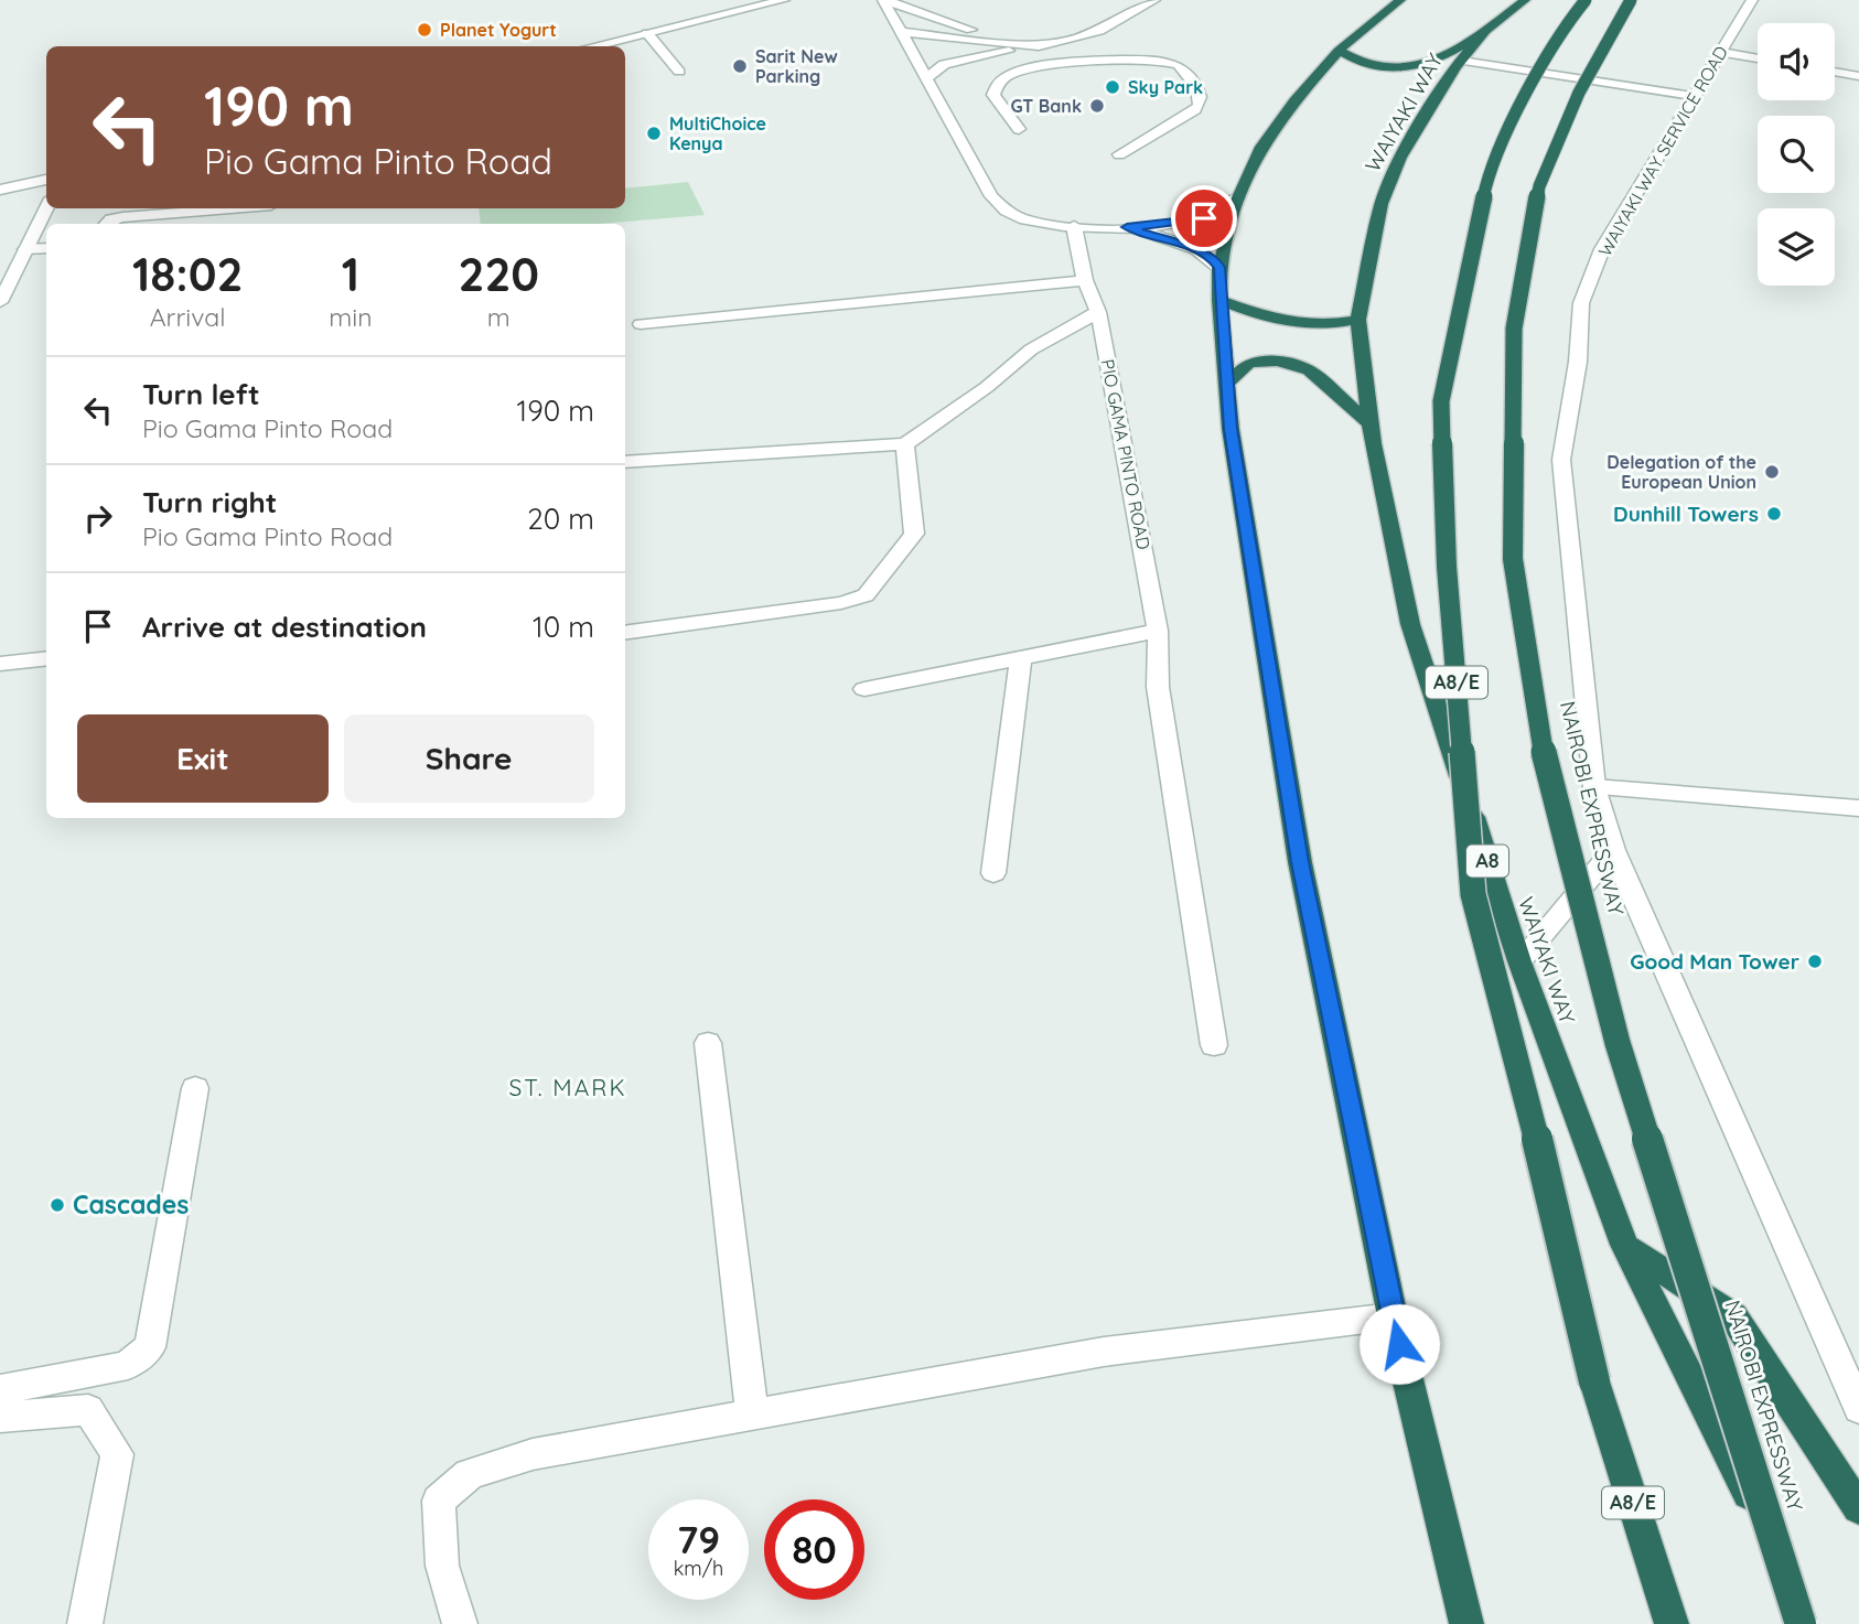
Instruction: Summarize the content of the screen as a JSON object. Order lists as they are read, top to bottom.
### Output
{
  "streets": {
    "highway": [
      "WAIYAKI WAY",
      "A8/E",
      "NAIROBI EXPRESSWAY",
      "A8"
    ],
    "street": ["WAIYAKI WAY SERVICE ROAD", "PIO GAMA PINTO ROAD"]
  },
  "districts": ["ST. MARK"],
  "places": [
    "Planet Yogurt",
    "Sarit New Parking",
    "Sky Park",
    "GT Bank",
    "MultiChoice Kenya",
    "Delegation of the European Union",
    "Dunhill Towers",
    "Good Man Tower",
    "Cascades"
  ],
  "page": {
    "turn": ["190 m", "Pio Gama Pinto Road"],
    "eta": [
      "18:02",
      "Arrival",
      "1",
      "min",
      "220",
      "m"
    ],
    "list": [
      {
        "name": "Turn left",
        "note": "Pio Gama Pinto Road",
        "value": "190 m"
      },
      {
        "name": "Turn right",
        "note": "Pio Gama Pinto Road",
        "value": "20 m"
      },
      {
        "name": "Arrive at destination",
        "value": "10 m"
      }
    ],
    "buttons": ["Exit", "Share"],
    "speed": "79 km/h",
    "limit": "80"
  }
}
